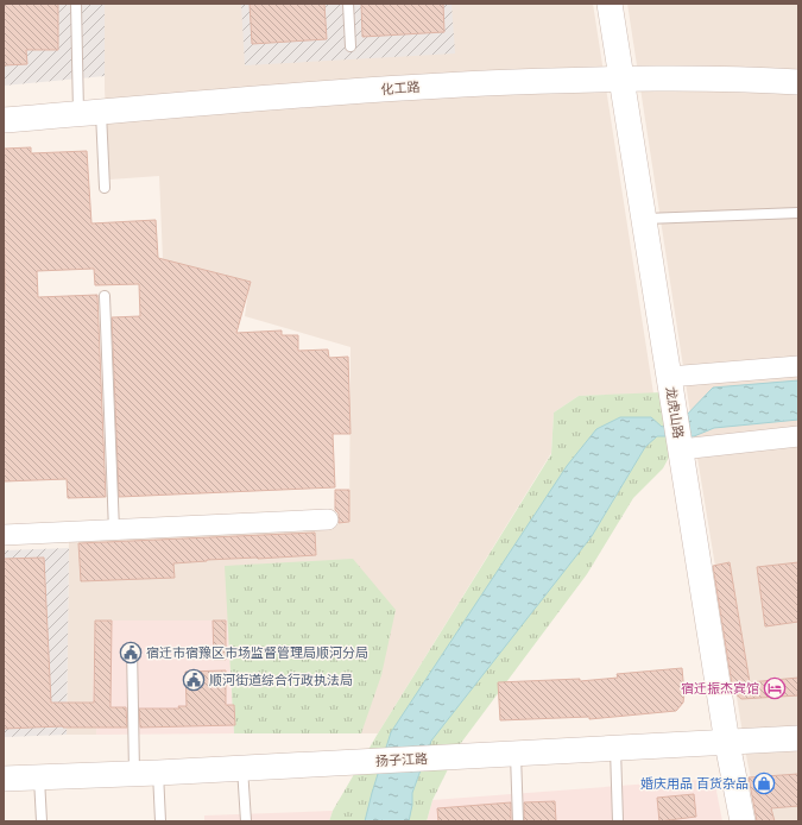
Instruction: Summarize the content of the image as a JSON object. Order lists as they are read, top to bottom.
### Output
{
  "streets": {
    "street": ["化工路", "龙虎山路", "扬子江路"]
  },
  "crossings": [
    ["化工路", "龙虎山路"],
    ["龙虎山路", "扬子江路"]
  ],
  "places": {
    "public building": ["宿迁市宿豫区市场监督管理局顺河分局", "顺河街道综合行政执法局"],
    "hotel": ["宿迁振杰宾馆"],
    "shop": ["婚庆用品 百货杂品"]
  }
}
